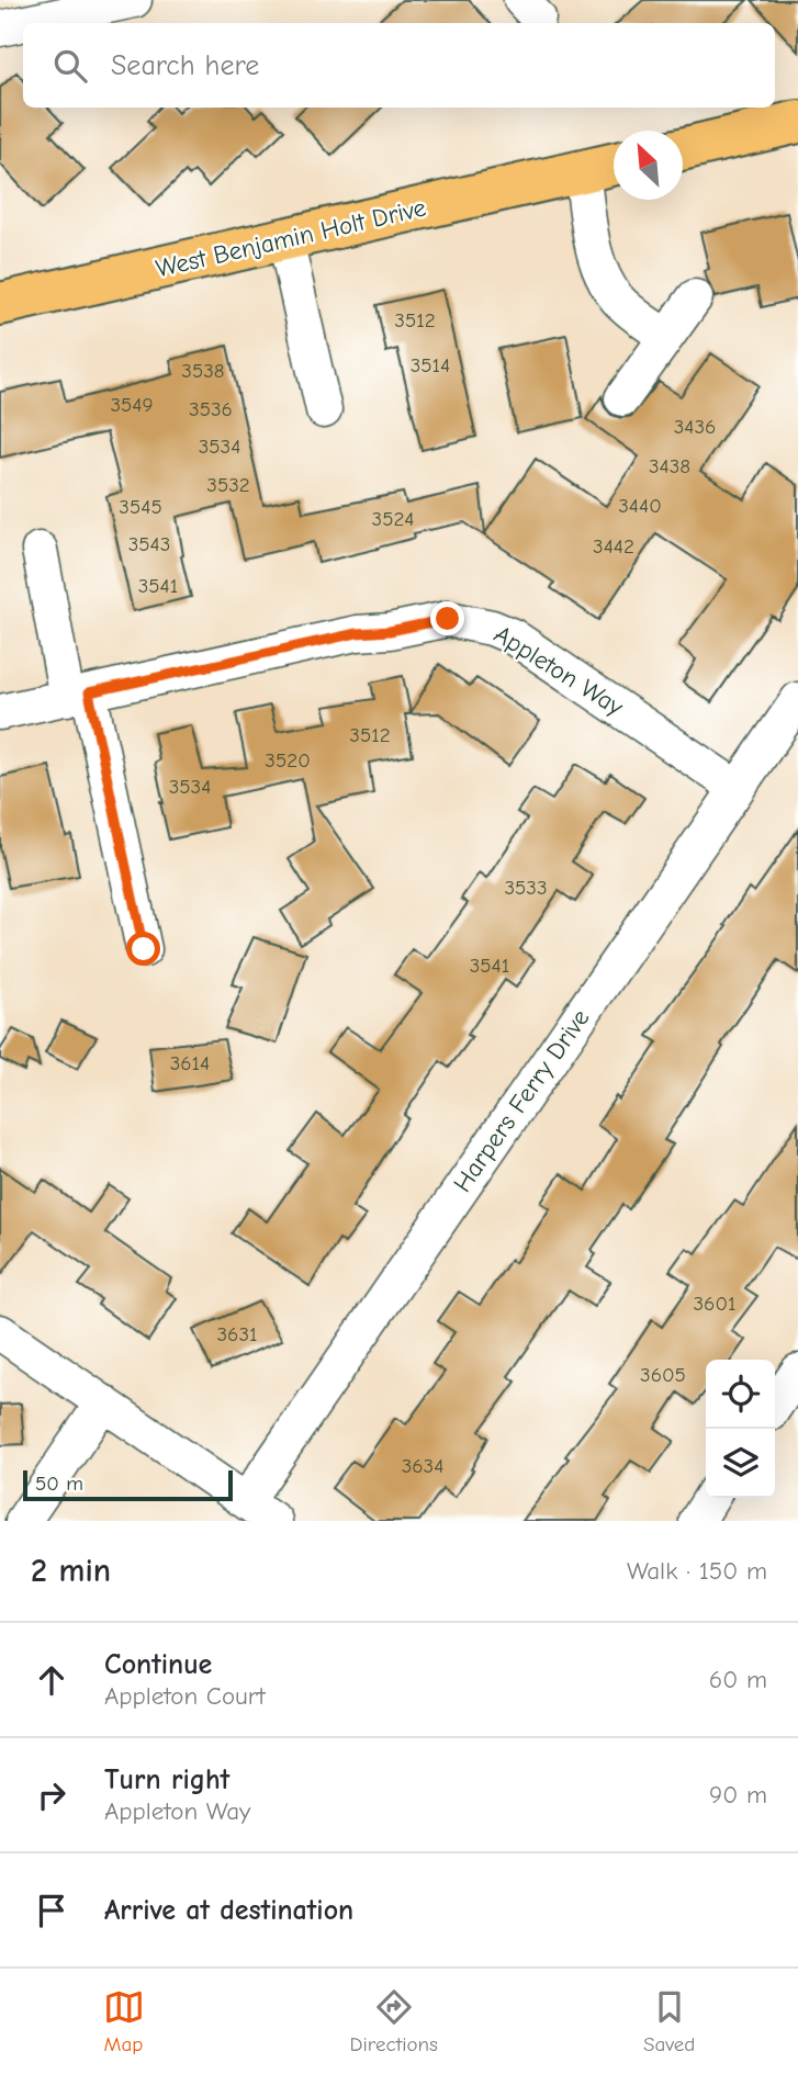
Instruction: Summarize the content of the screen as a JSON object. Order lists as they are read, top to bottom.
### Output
{
  "streets": {
    "main road": ["West Benjamin Holt Drive"],
    "street": ["Appleton Way", "Harpers Ferry Drive"]
  },
  "crossings": [
    ["Appleton Way", "Harpers Ferry Drive"]
  ],
  "house_numbers": [
    "3512",
    "3514",
    "3538",
    "3549",
    "3536",
    "3436",
    "3534",
    "3438",
    "3532",
    "3440",
    "3545",
    "3524",
    "3543",
    "3442",
    "3541",
    "3512",
    "3520",
    "3534",
    "3533",
    "3541",
    "3614",
    "3601",
    "3631",
    "3605",
    "3634"
  ],
  "scale_bar": "50 m",
  "north": "top left",
  "page": {
    "search": "Search here",
    "scale": "50 m",
    "heading": ["2 min", "Walk · 150 m"],
    "list": [
      ["Continue", "Appleton Court", "60 m"],
      ["Turn right", "Appleton Way", "90 m"],
      "Arrive at destination"
    ],
    "nav": ["Map", "Directions", "Saved"]
  }
}
